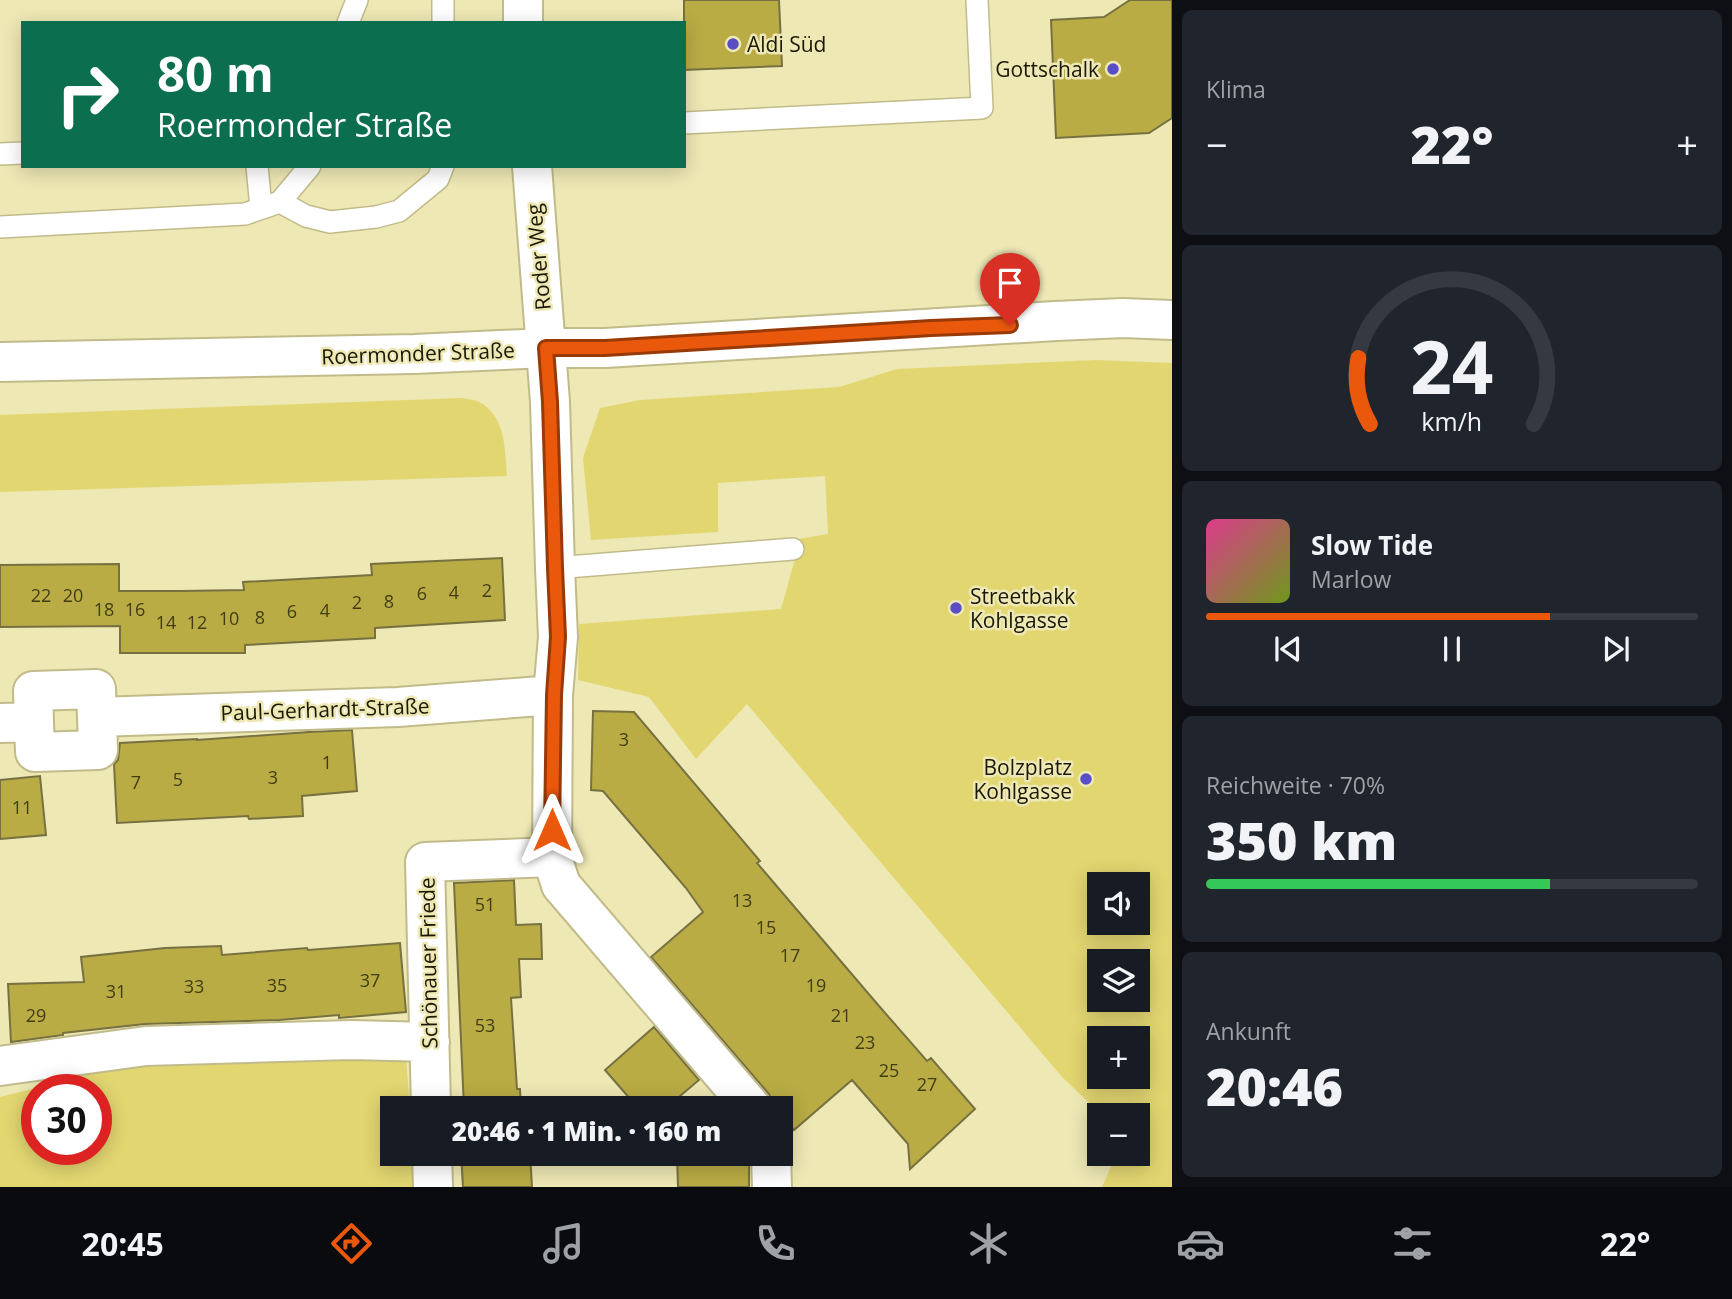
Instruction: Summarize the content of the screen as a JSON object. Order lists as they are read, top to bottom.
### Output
{
  "streets": {
    "street": [
      "Roder Weg",
      "Roermonder Straße",
      "Paul-Gerhardt-Straße",
      "Schönauer Friede"
    ]
  },
  "crossings": [
    ["Roder Weg", "Roermonder Straße"]
  ],
  "places": [
    "Aldi Süd",
    "Gottschalk",
    "Streetbakk Kohlgasse",
    "Bolzplatz Kohlgasse"
  ],
  "house_numbers": [
    "2",
    "4",
    "6",
    "22",
    "20",
    "8",
    "2",
    "18",
    "16",
    "4",
    "6",
    "8",
    "10",
    "14",
    "12",
    "3",
    "1",
    "3",
    "5",
    "7",
    "11",
    "13",
    "51",
    "15",
    "17",
    "37",
    "35",
    "19",
    "33",
    "31",
    "29",
    "21",
    "53",
    "23",
    "25",
    "27"
  ],
  "page": {
    "tile": [
      "Klima",
      ["Reichweite · 70%", "350 km"],
      ["Ankunft", "20:46"]
    ],
    "turn": ["80 m", "Roermonder Straße"],
    "heat": ["−", "22°", "+"],
    "song": ["Slow Tide", "Marlow"],
    "map_buttons": ["+", "−"],
    "limit": "30",
    "trip": "20:46 · 1 Min. · 160 m",
    "tabs": ["20:45", "22°"],
    "gauge": ["24", "km/h"]
  }
}
